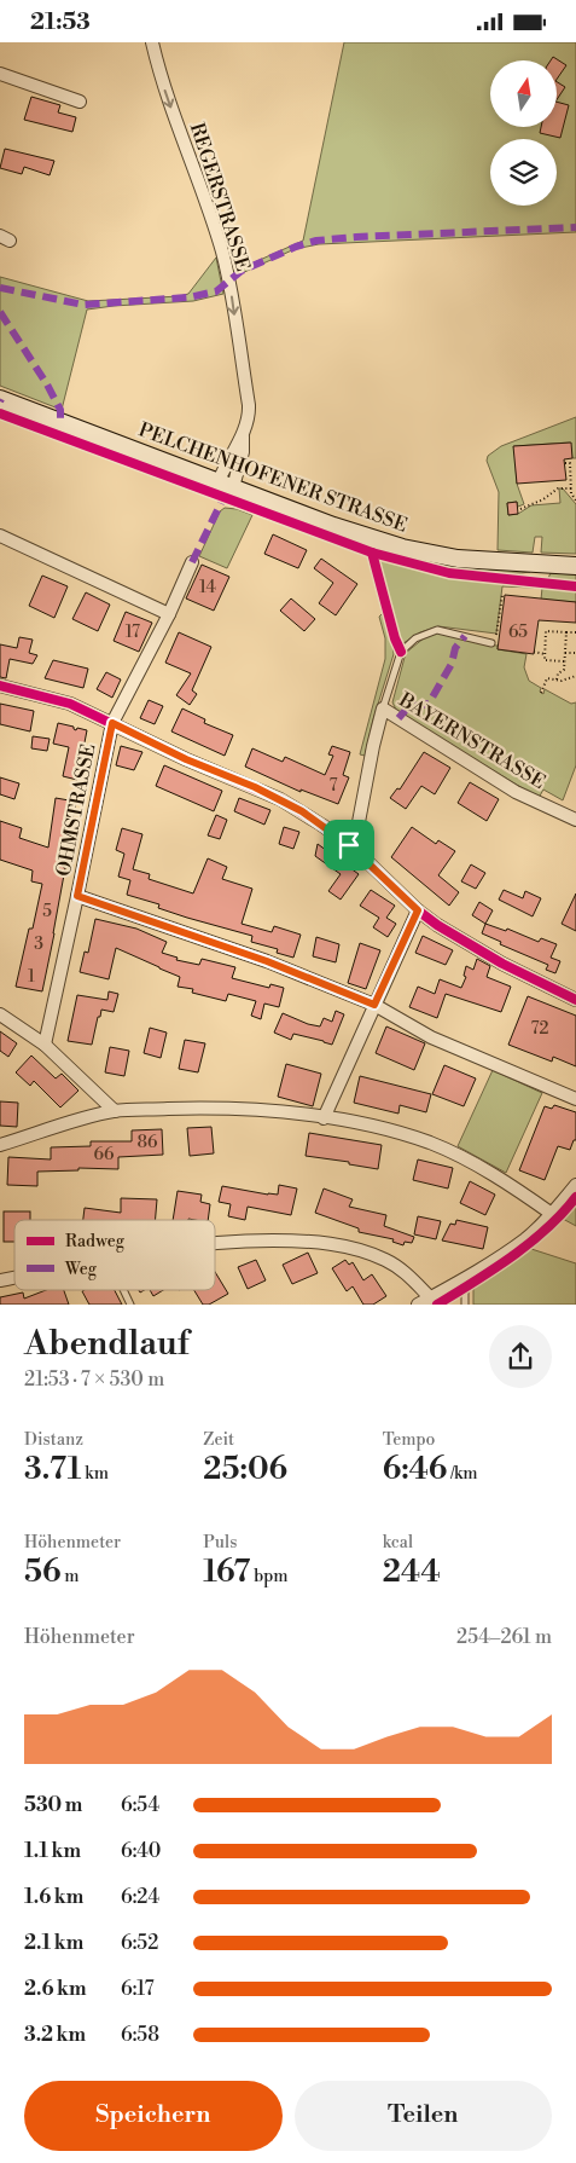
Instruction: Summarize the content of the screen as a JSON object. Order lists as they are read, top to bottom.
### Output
{
  "streets": {
    "main road": ["PELCHENHOFENER STRASSE"],
    "street": ["REGERSTRASSE", "BAYERNSTRASSE", "OHMSTRASSE"]
  },
  "crossings": [
    ["REGERSTRASSE", "PELCHENHOFENER STRASSE"]
  ],
  "one_way": ["REGERSTRASSE"],
  "house_numbers": [
    "14",
    "17",
    "65",
    "7",
    "5",
    "3",
    "1",
    "72",
    "86",
    "66"
  ],
  "legend": ["Radweg", "Weg"],
  "north": "top",
  "page": {
    "status": "21:53",
    "heading": ["Abendlauf", "21:53 · 7 × 530 m"],
    "stats": [
      ["Distanz", "3.71 km"],
      ["Zeit", "25:06"],
      ["Tempo", "6:46 /km"],
      ["Höhenmeter", "56 m"],
      ["Puls", "167 bpm"],
      ["kcal", "244"]
    ],
    "chart": ["Höhenmeter", "254–261 m"],
    "list": [
      {
        "name": "530 m",
        "note": "6:54"
      },
      {
        "name": "1.1 km",
        "note": "6:40"
      },
      {
        "name": "1.6 km",
        "note": "6:24"
      },
      {
        "name": "2.1 km",
        "note": "6:52"
      },
      {
        "name": "2.6 km",
        "note": "6:17"
      },
      {
        "name": "3.2 km",
        "note": "6:58"
      }
    ],
    "buttons": ["Speichern", "Teilen"]
  }
}
